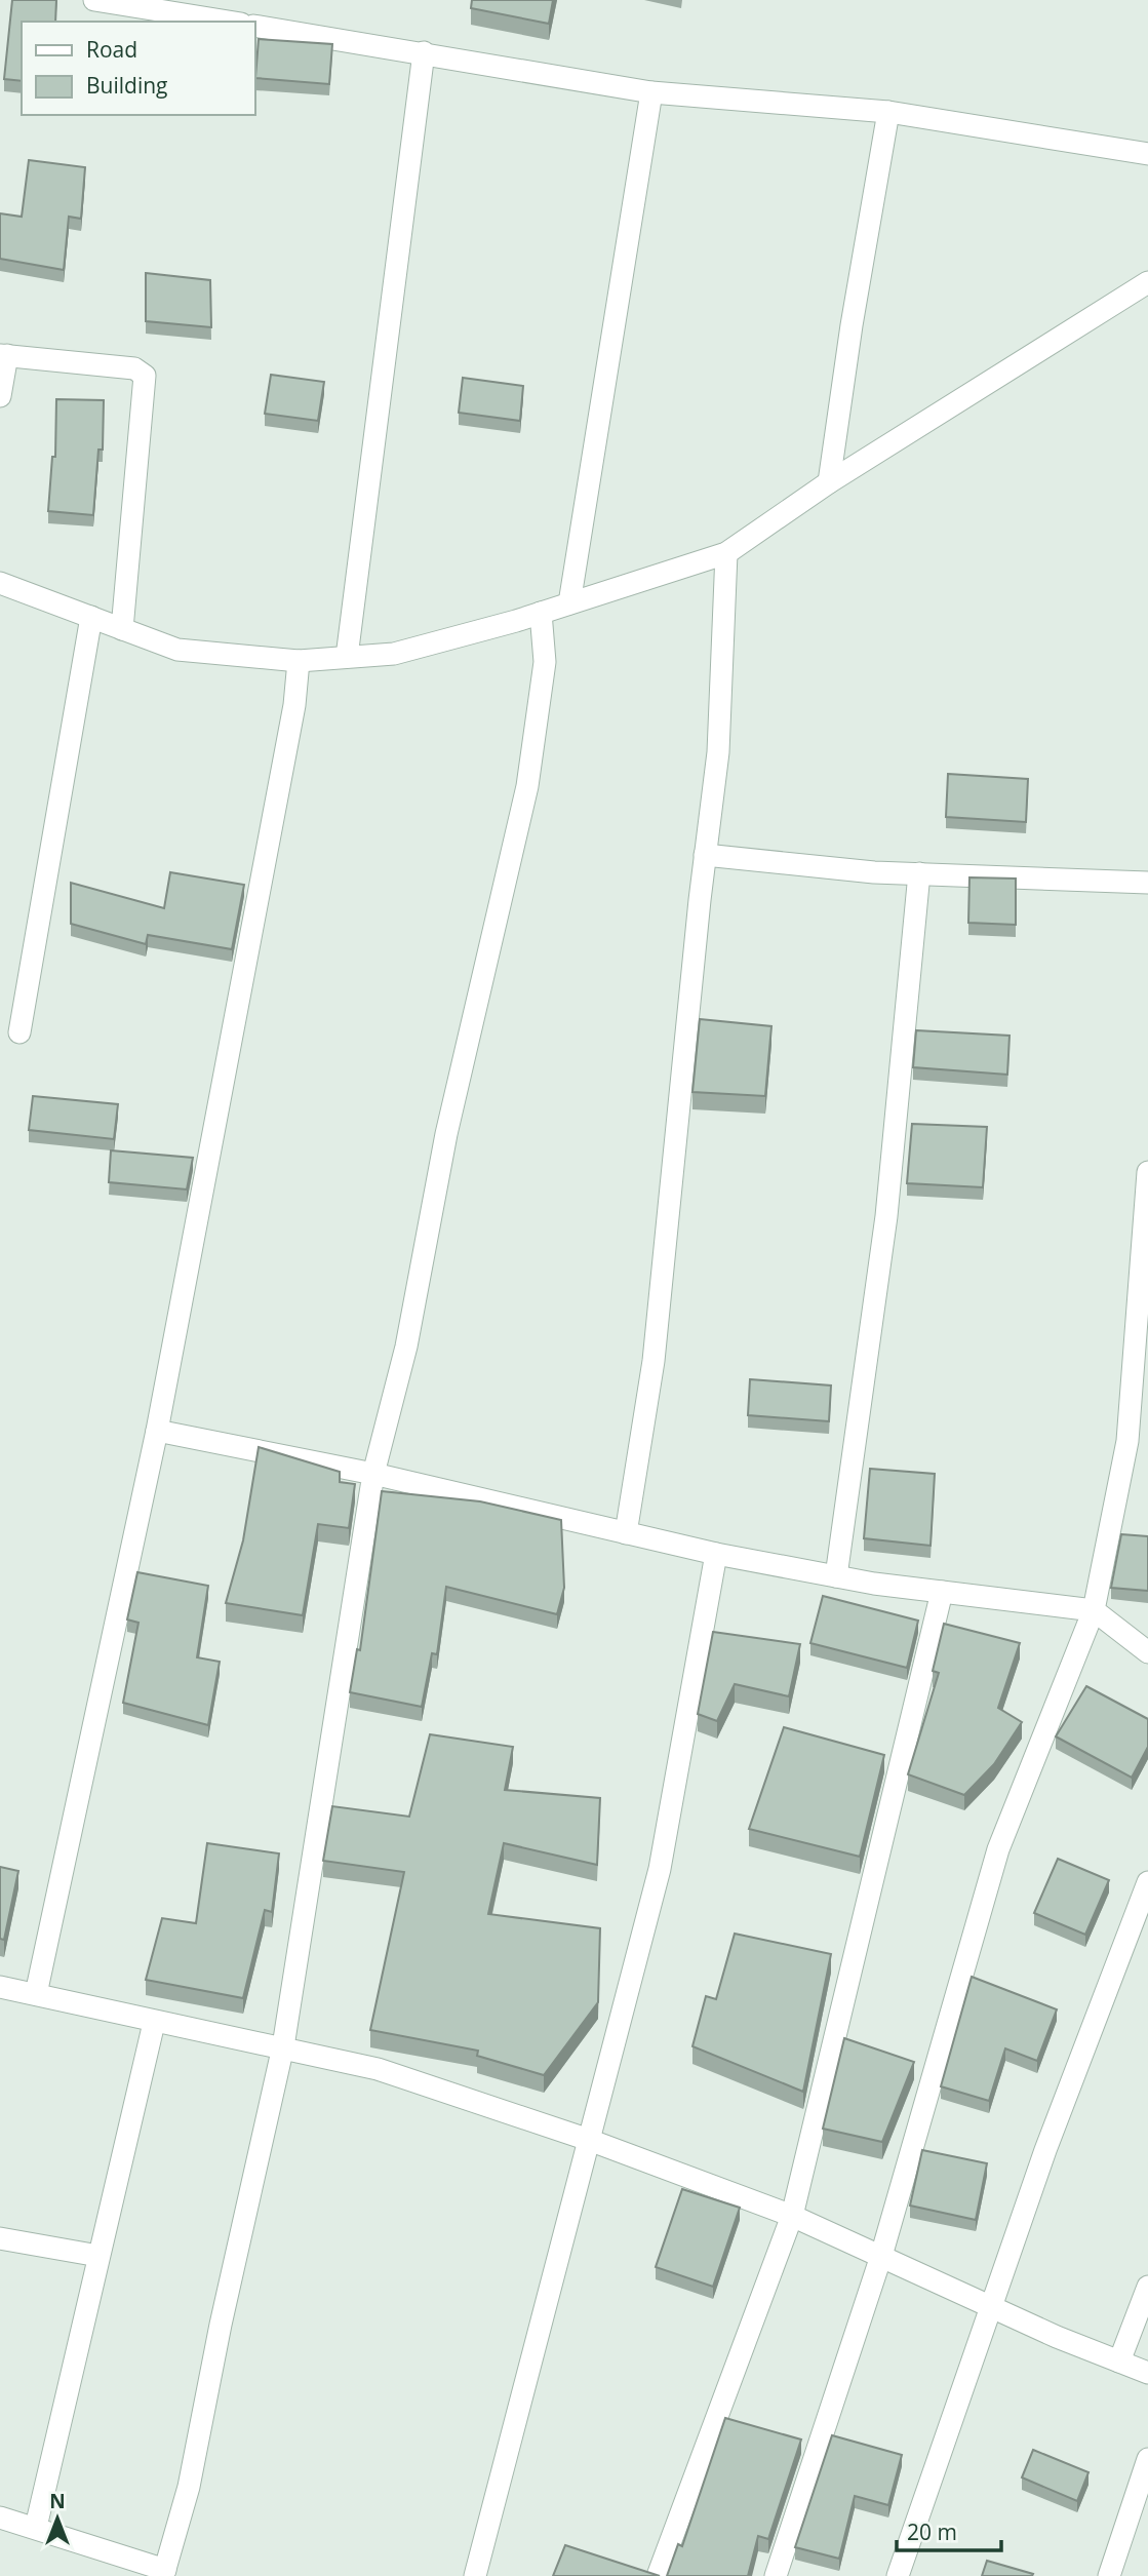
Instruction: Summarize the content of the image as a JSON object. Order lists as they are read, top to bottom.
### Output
{
  "legend": ["Road", "Building"],
  "scale_bar": "20 m",
  "north": "top"
}
